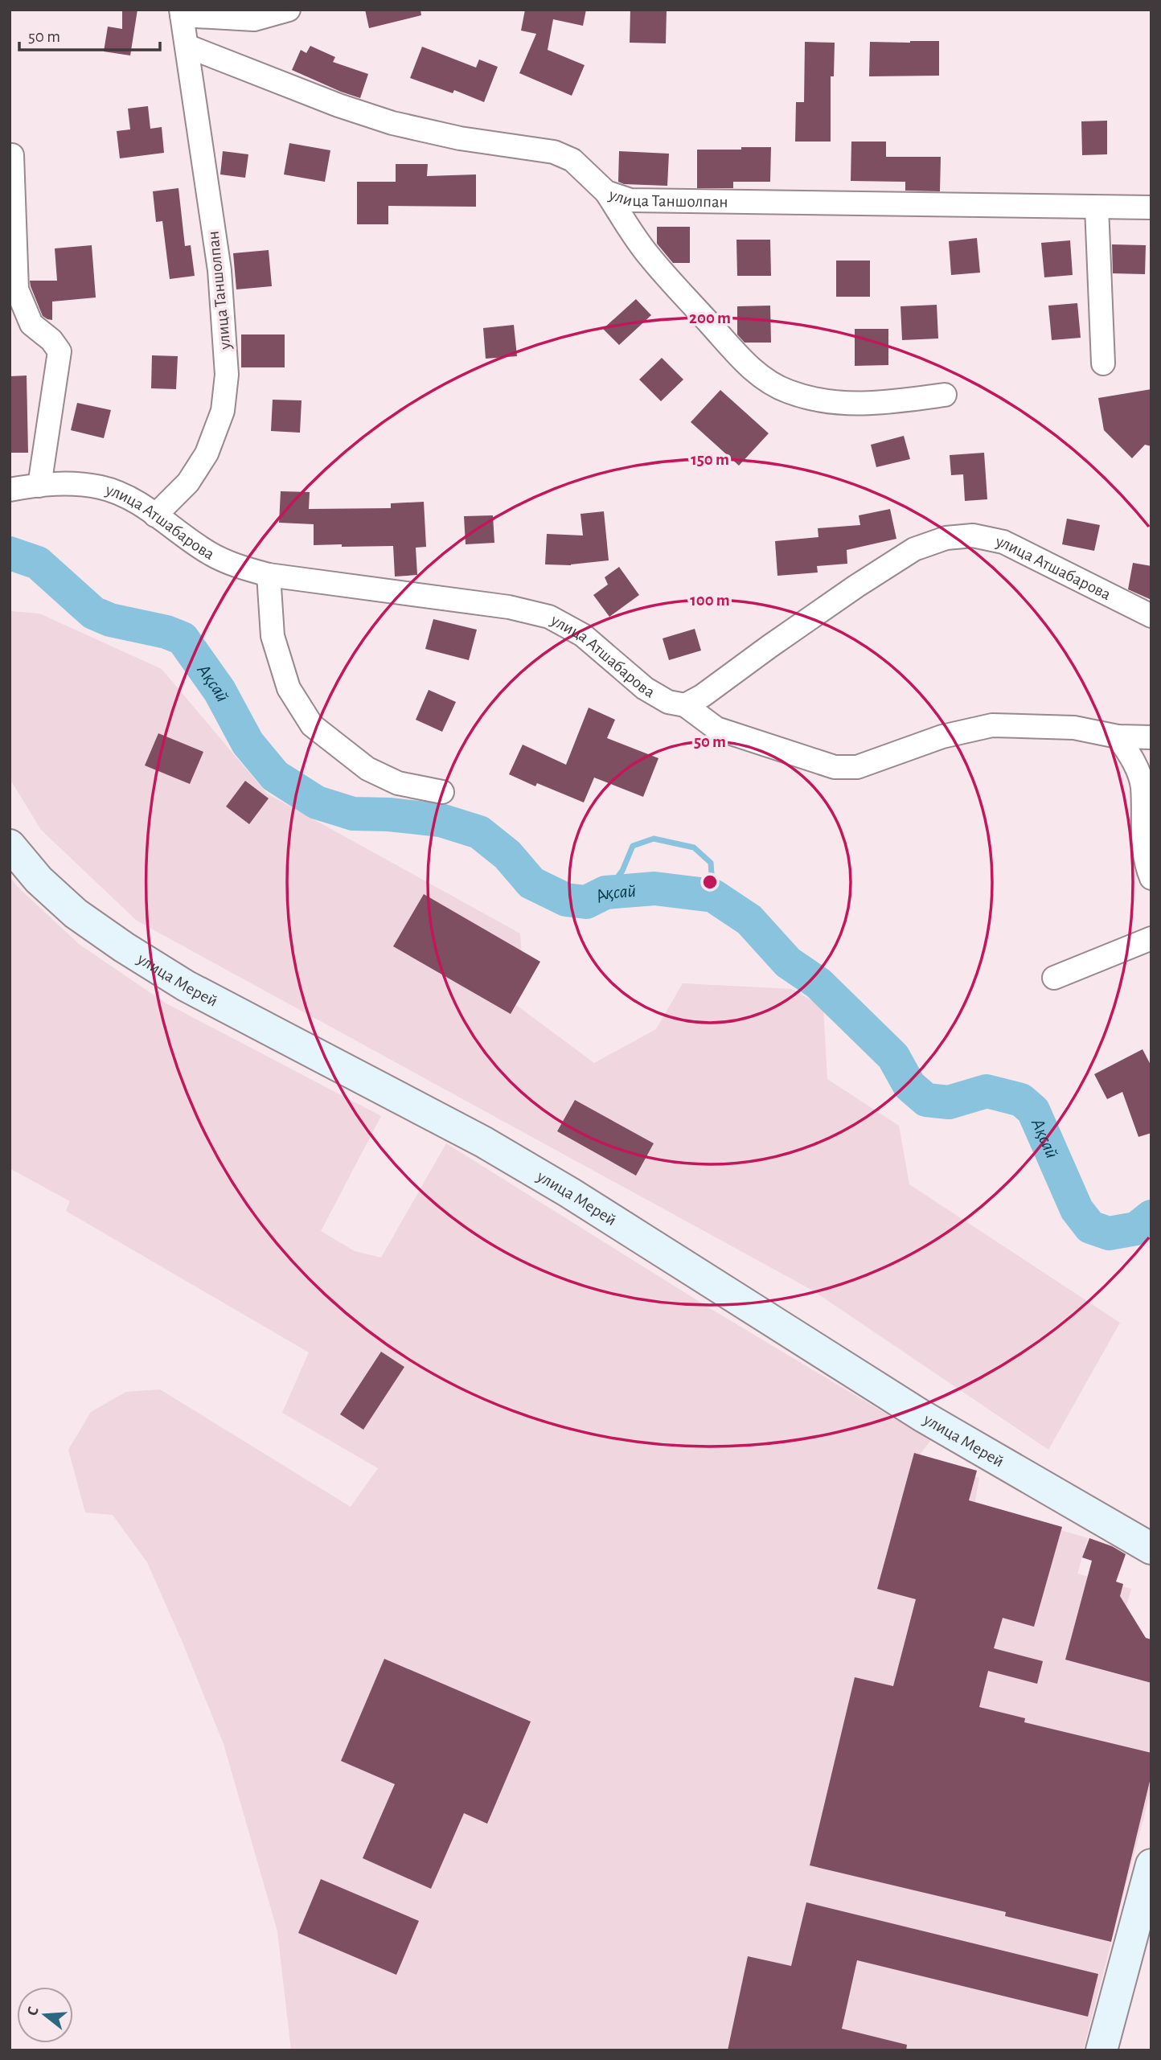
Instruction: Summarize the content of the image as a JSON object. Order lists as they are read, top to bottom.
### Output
{
  "streets": {
    "main road": ["улица Мерей"],
    "street": ["улица Таншолпан", "улица Атшабарова"]
  },
  "crossings": [
    ["улица Таншолпан", "улица Атшабарова"]
  ],
  "water": ["Ақсай"],
  "scale_bar": "50 m",
  "north": "left",
  "rings": [
    "200 m",
    "150 m",
    "100 m",
    "50 m"
  ]
}
